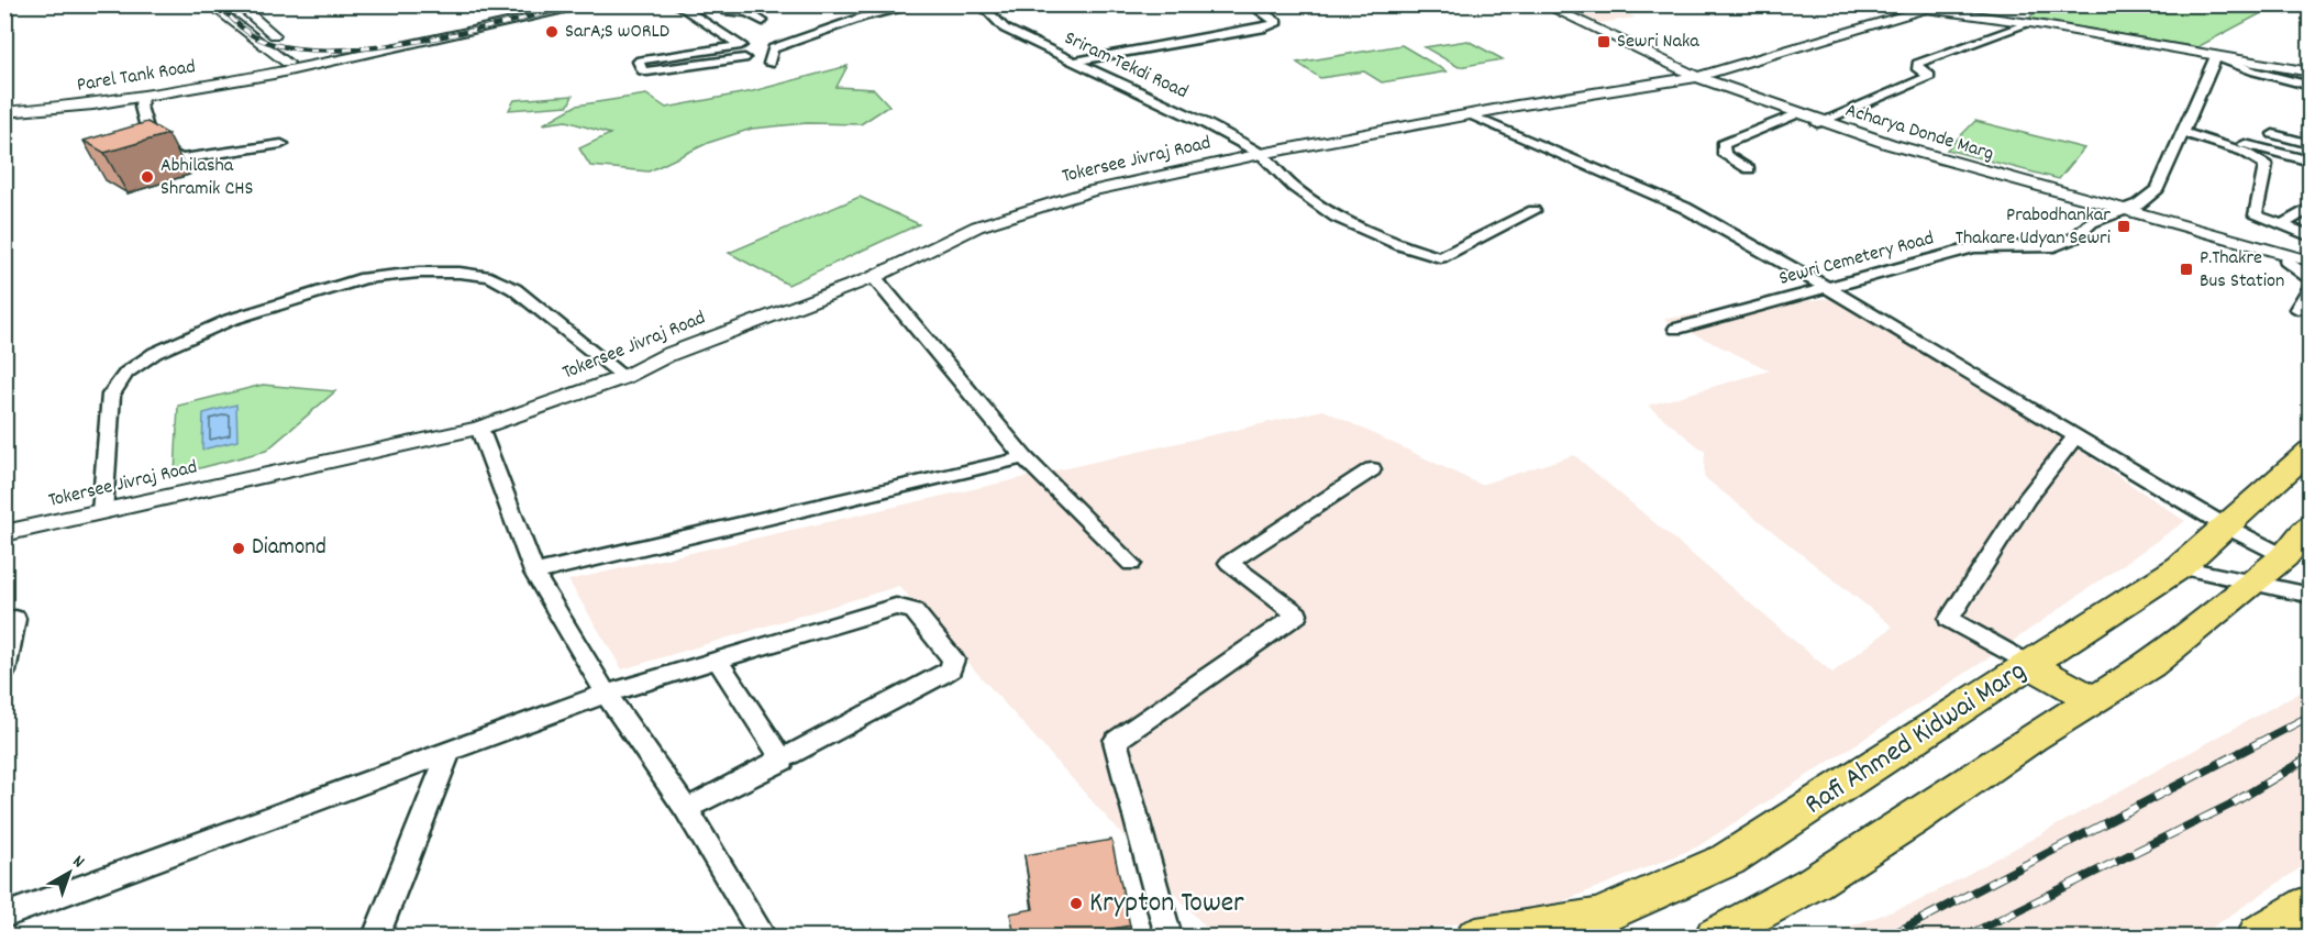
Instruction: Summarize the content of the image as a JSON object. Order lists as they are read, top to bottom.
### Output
{
  "streets": {
    "main road": ["Rafi Ahmed Kidwai Marg"],
    "street": [
      "Sriram Tekdi Road",
      "Parel Tank Road",
      "Acharya Donde Marg",
      "Tokersee Jivraj Road",
      "Sewri Cemetery Road"
    ]
  },
  "crossings": [
    ["Sriram Tekdi Road", "Tokersee Jivraj Road"],
    ["Acharya Donde Marg", "Tokersee Jivraj Road"],
    ["Acharya Donde Marg", "Sewri Cemetery Road"],
    ["Tokersee Jivraj Road", "Sewri Cemetery Road"]
  ],
  "places": {
    "other": [
      "SarA;S wORLD",
      "Abhilasha Shramik CHS",
      "Diamond",
      "Krypton Tower"
    ],
    "transit": ["Sewri Naka", "Prabodhankar Thakare Udyan Sewri", "P.Thakre Bus Station"]
  },
  "north": "top right"
}
